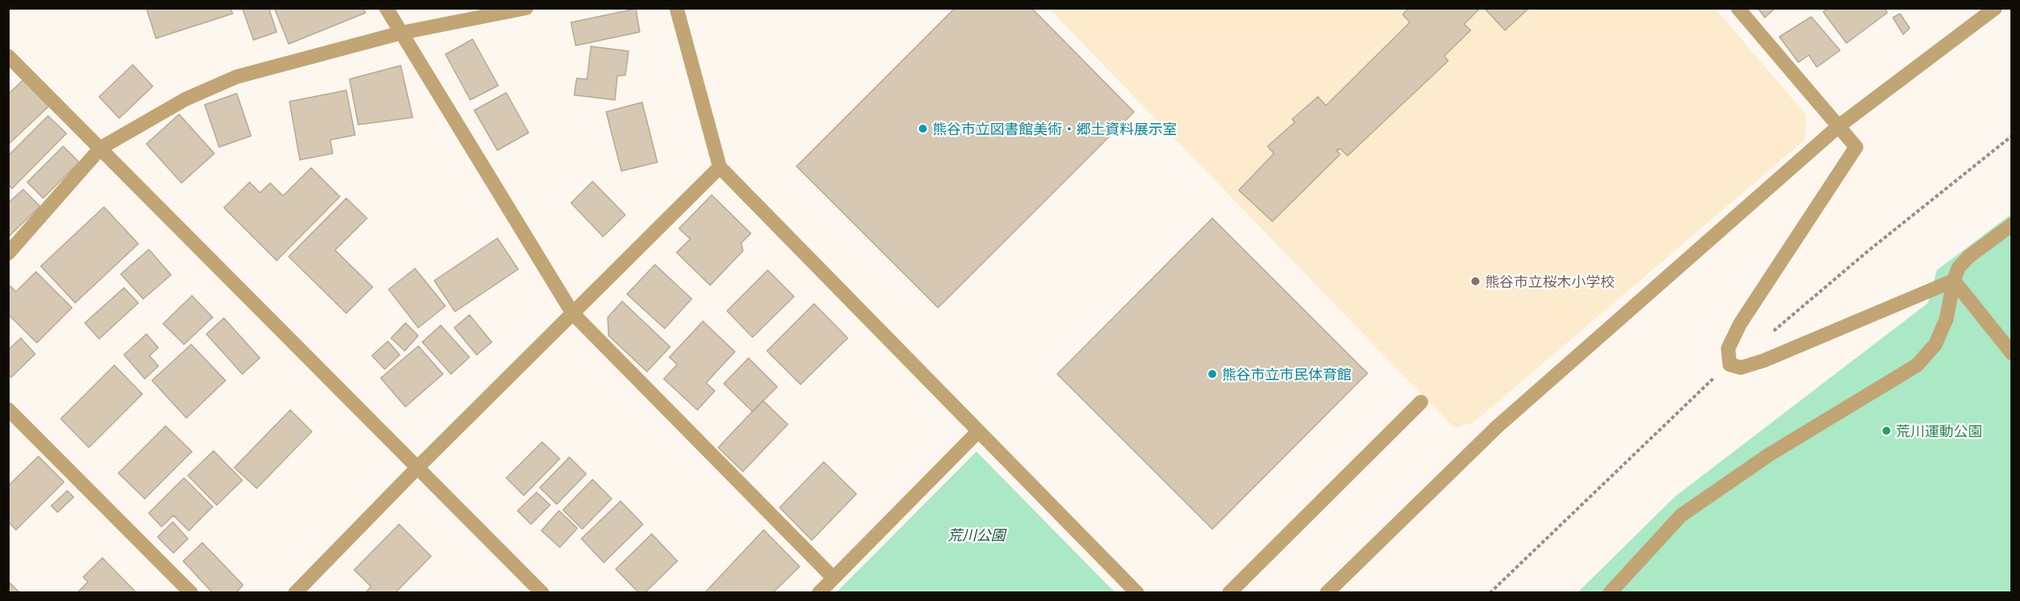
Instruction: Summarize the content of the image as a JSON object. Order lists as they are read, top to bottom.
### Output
{
  "parks": ["荒川公園"],
  "places": [
    "熊谷市立図書館美術・郷土資料展示室",
    "熊谷市立桜木小学校",
    "熊谷市立市民体育館",
    "荒川運動公園"
  ]
}
